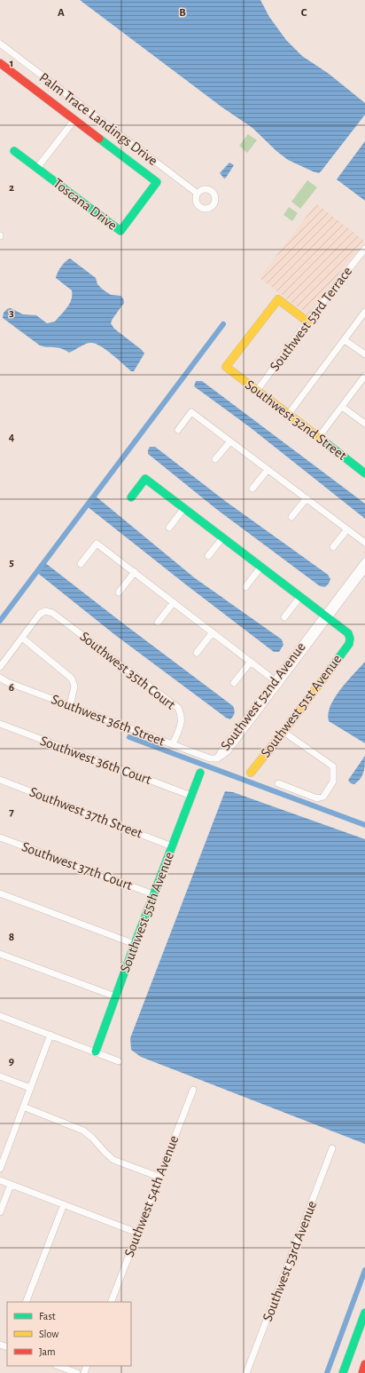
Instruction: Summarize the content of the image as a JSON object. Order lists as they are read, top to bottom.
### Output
{
  "streets": {
    "main road": [
      "Toscana Drive",
      "Southwest 32nd Street",
      "Southwest 51st Avenue",
      "Southwest 55th Avenue"
    ],
    "street": [
      "Palm Trace Landings Drive",
      "Southwest 53rd Terrace",
      "Southwest 35th Court",
      "Southwest 52nd Avenue",
      "Southwest 36th Street",
      "Southwest 36th Court",
      "Southwest 37th Street",
      "Southwest 37th Court",
      "Southwest 54th Avenue",
      "Southwest 53rd Avenue"
    ]
  },
  "crossings": [
    ["Southwest 53rd Terrace", "Southwest 32nd Street"],
    ["Southwest 35th Court", "Southwest 36th Street"],
    ["Southwest 52nd Avenue", "Southwest 51st Avenue"],
    ["Southwest 52nd Avenue", "Southwest 36th Street"],
    ["Southwest 36th Court", "Southwest 55th Avenue"],
    ["Southwest 37th Street", "Southwest 55th Avenue"],
    ["Southwest 37th Court", "Southwest 55th Avenue"]
  ],
  "legend": ["Fast", "Slow", "Jam"],
  "grid": {
    "columns": ["A", "B", "C"],
    "rows": [
      "1",
      "2",
      "3",
      "4",
      "5",
      "6",
      "7",
      "8",
      "9"
    ]
  }
}
